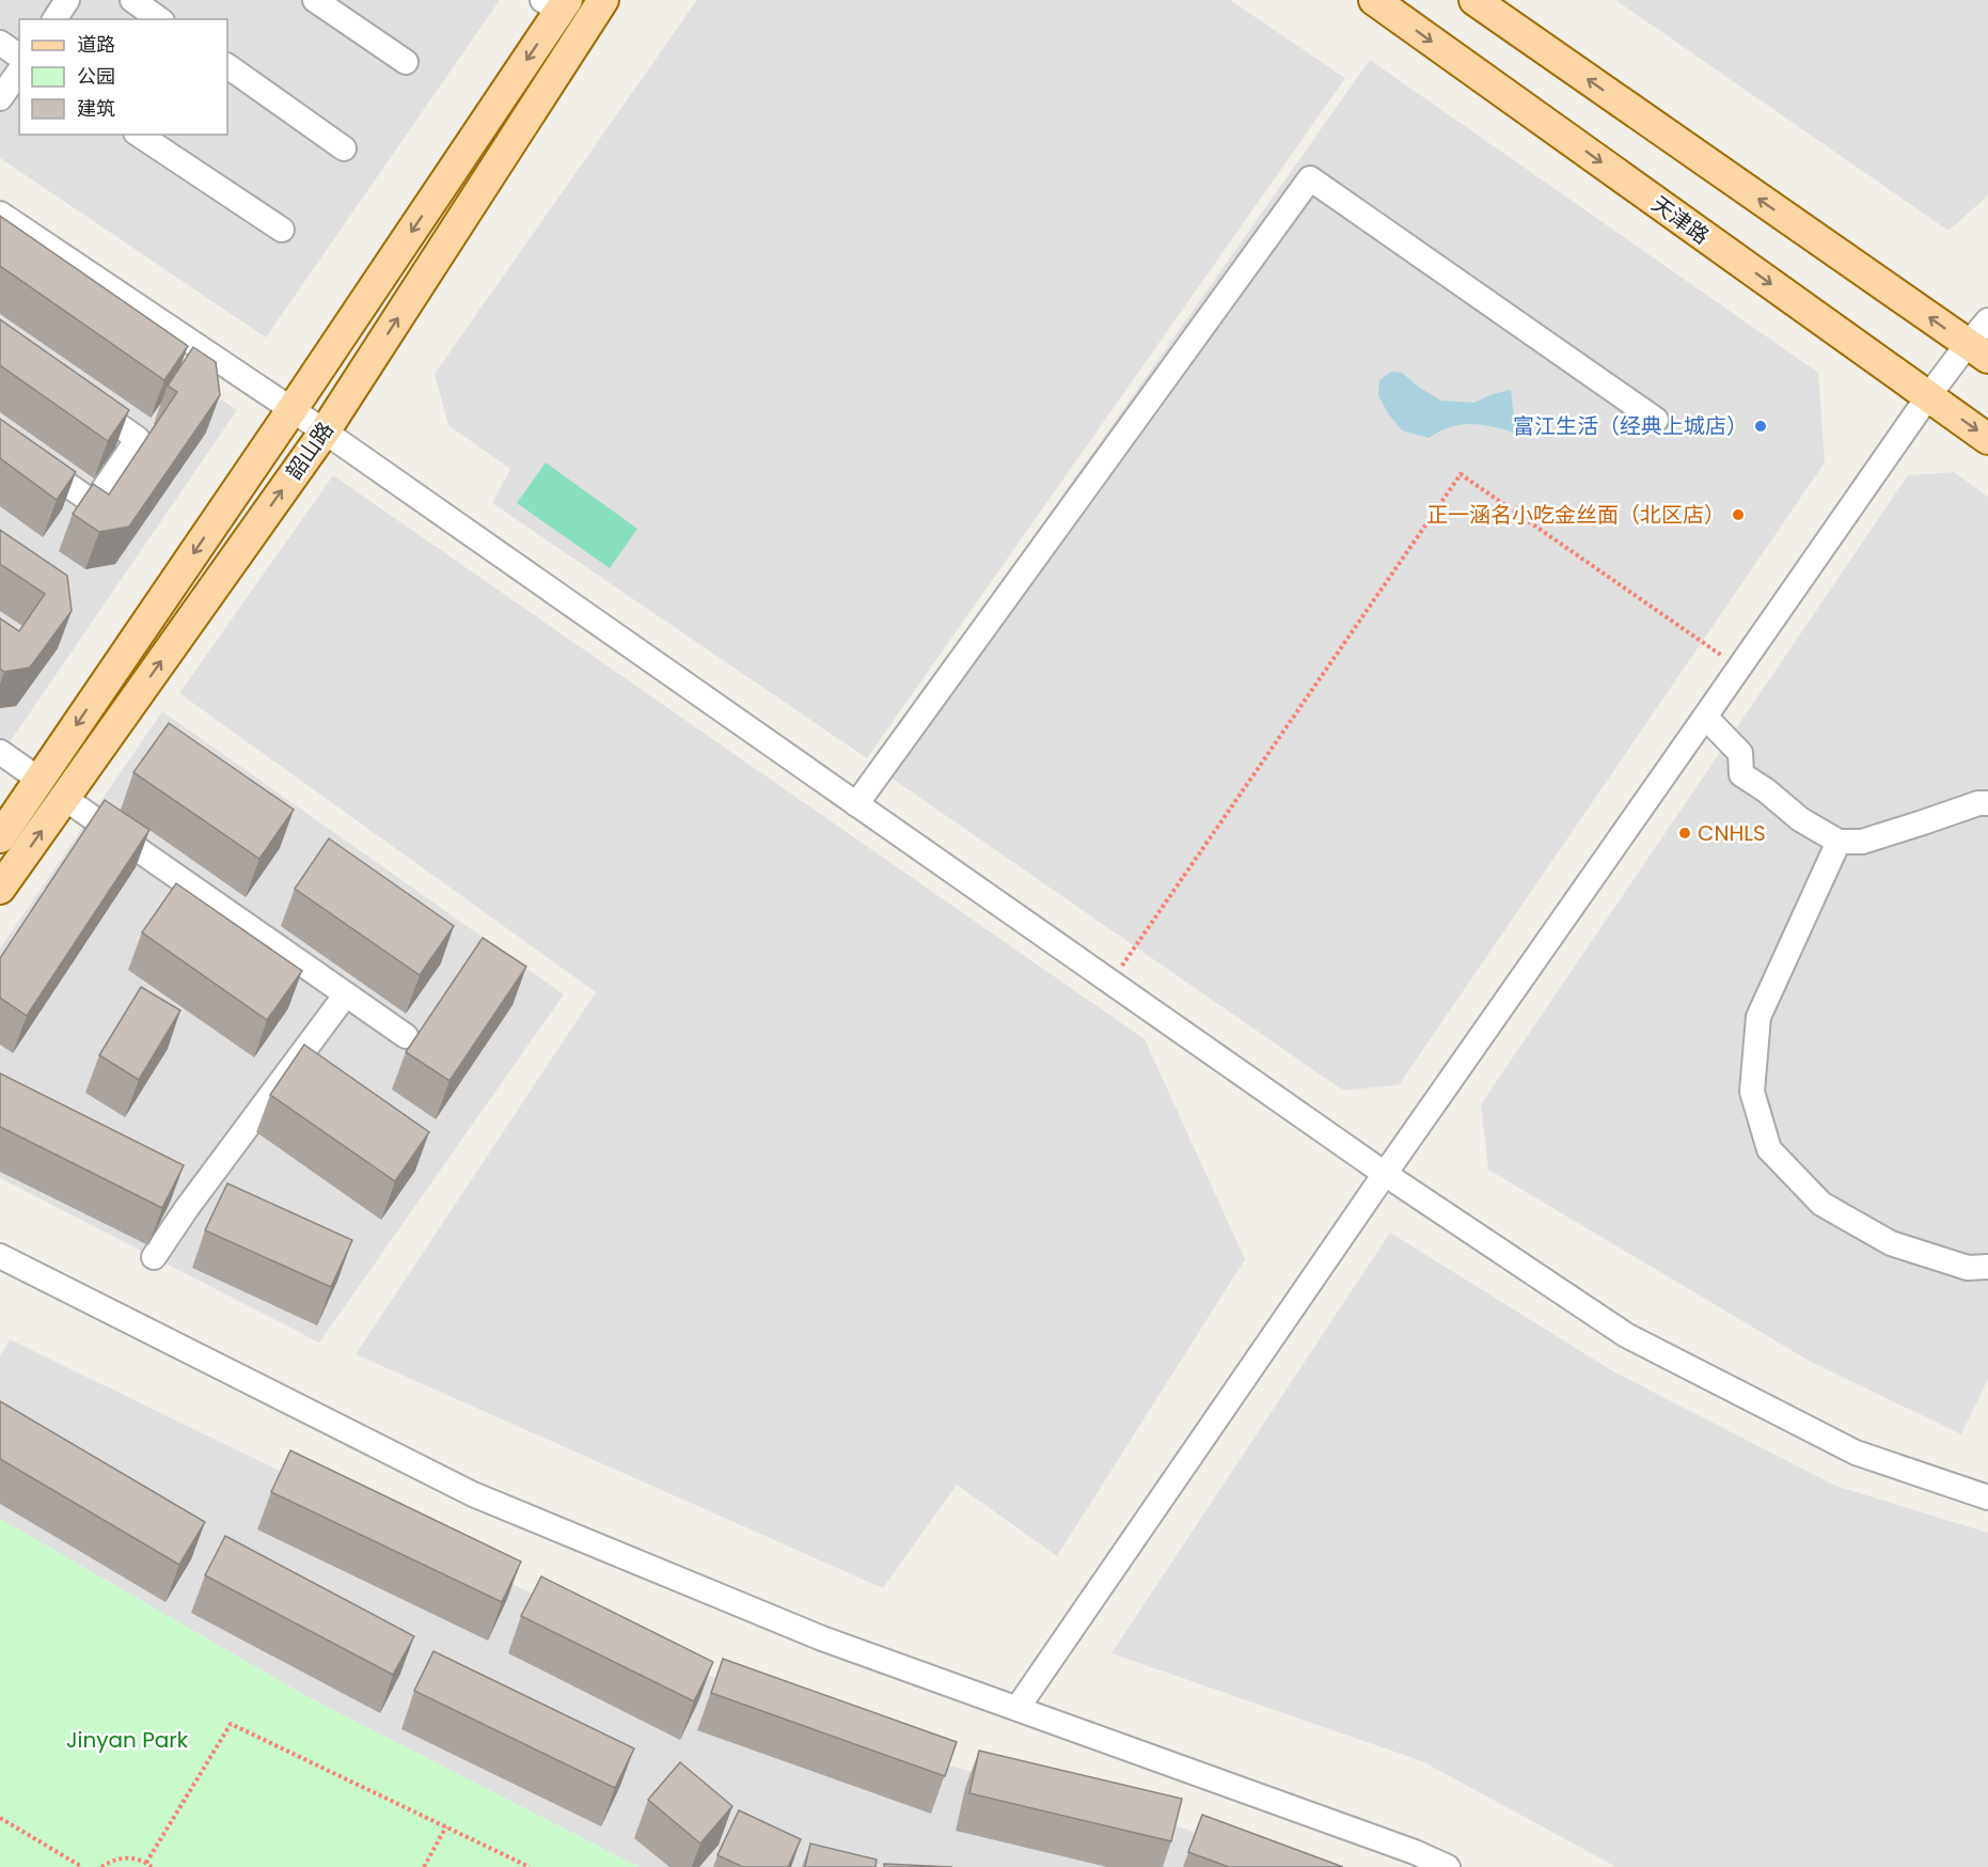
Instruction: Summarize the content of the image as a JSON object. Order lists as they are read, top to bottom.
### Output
{
  "streets": {
    "main road": ["天津路", "韶山路"]
  },
  "parks": ["Jinyan Park"],
  "places": ["富江生活（经典上城店）", "正一涵名小吃金丝面（北区店）", "CNHLS"],
  "legend": ["道路", "公园", "建筑"]
}
